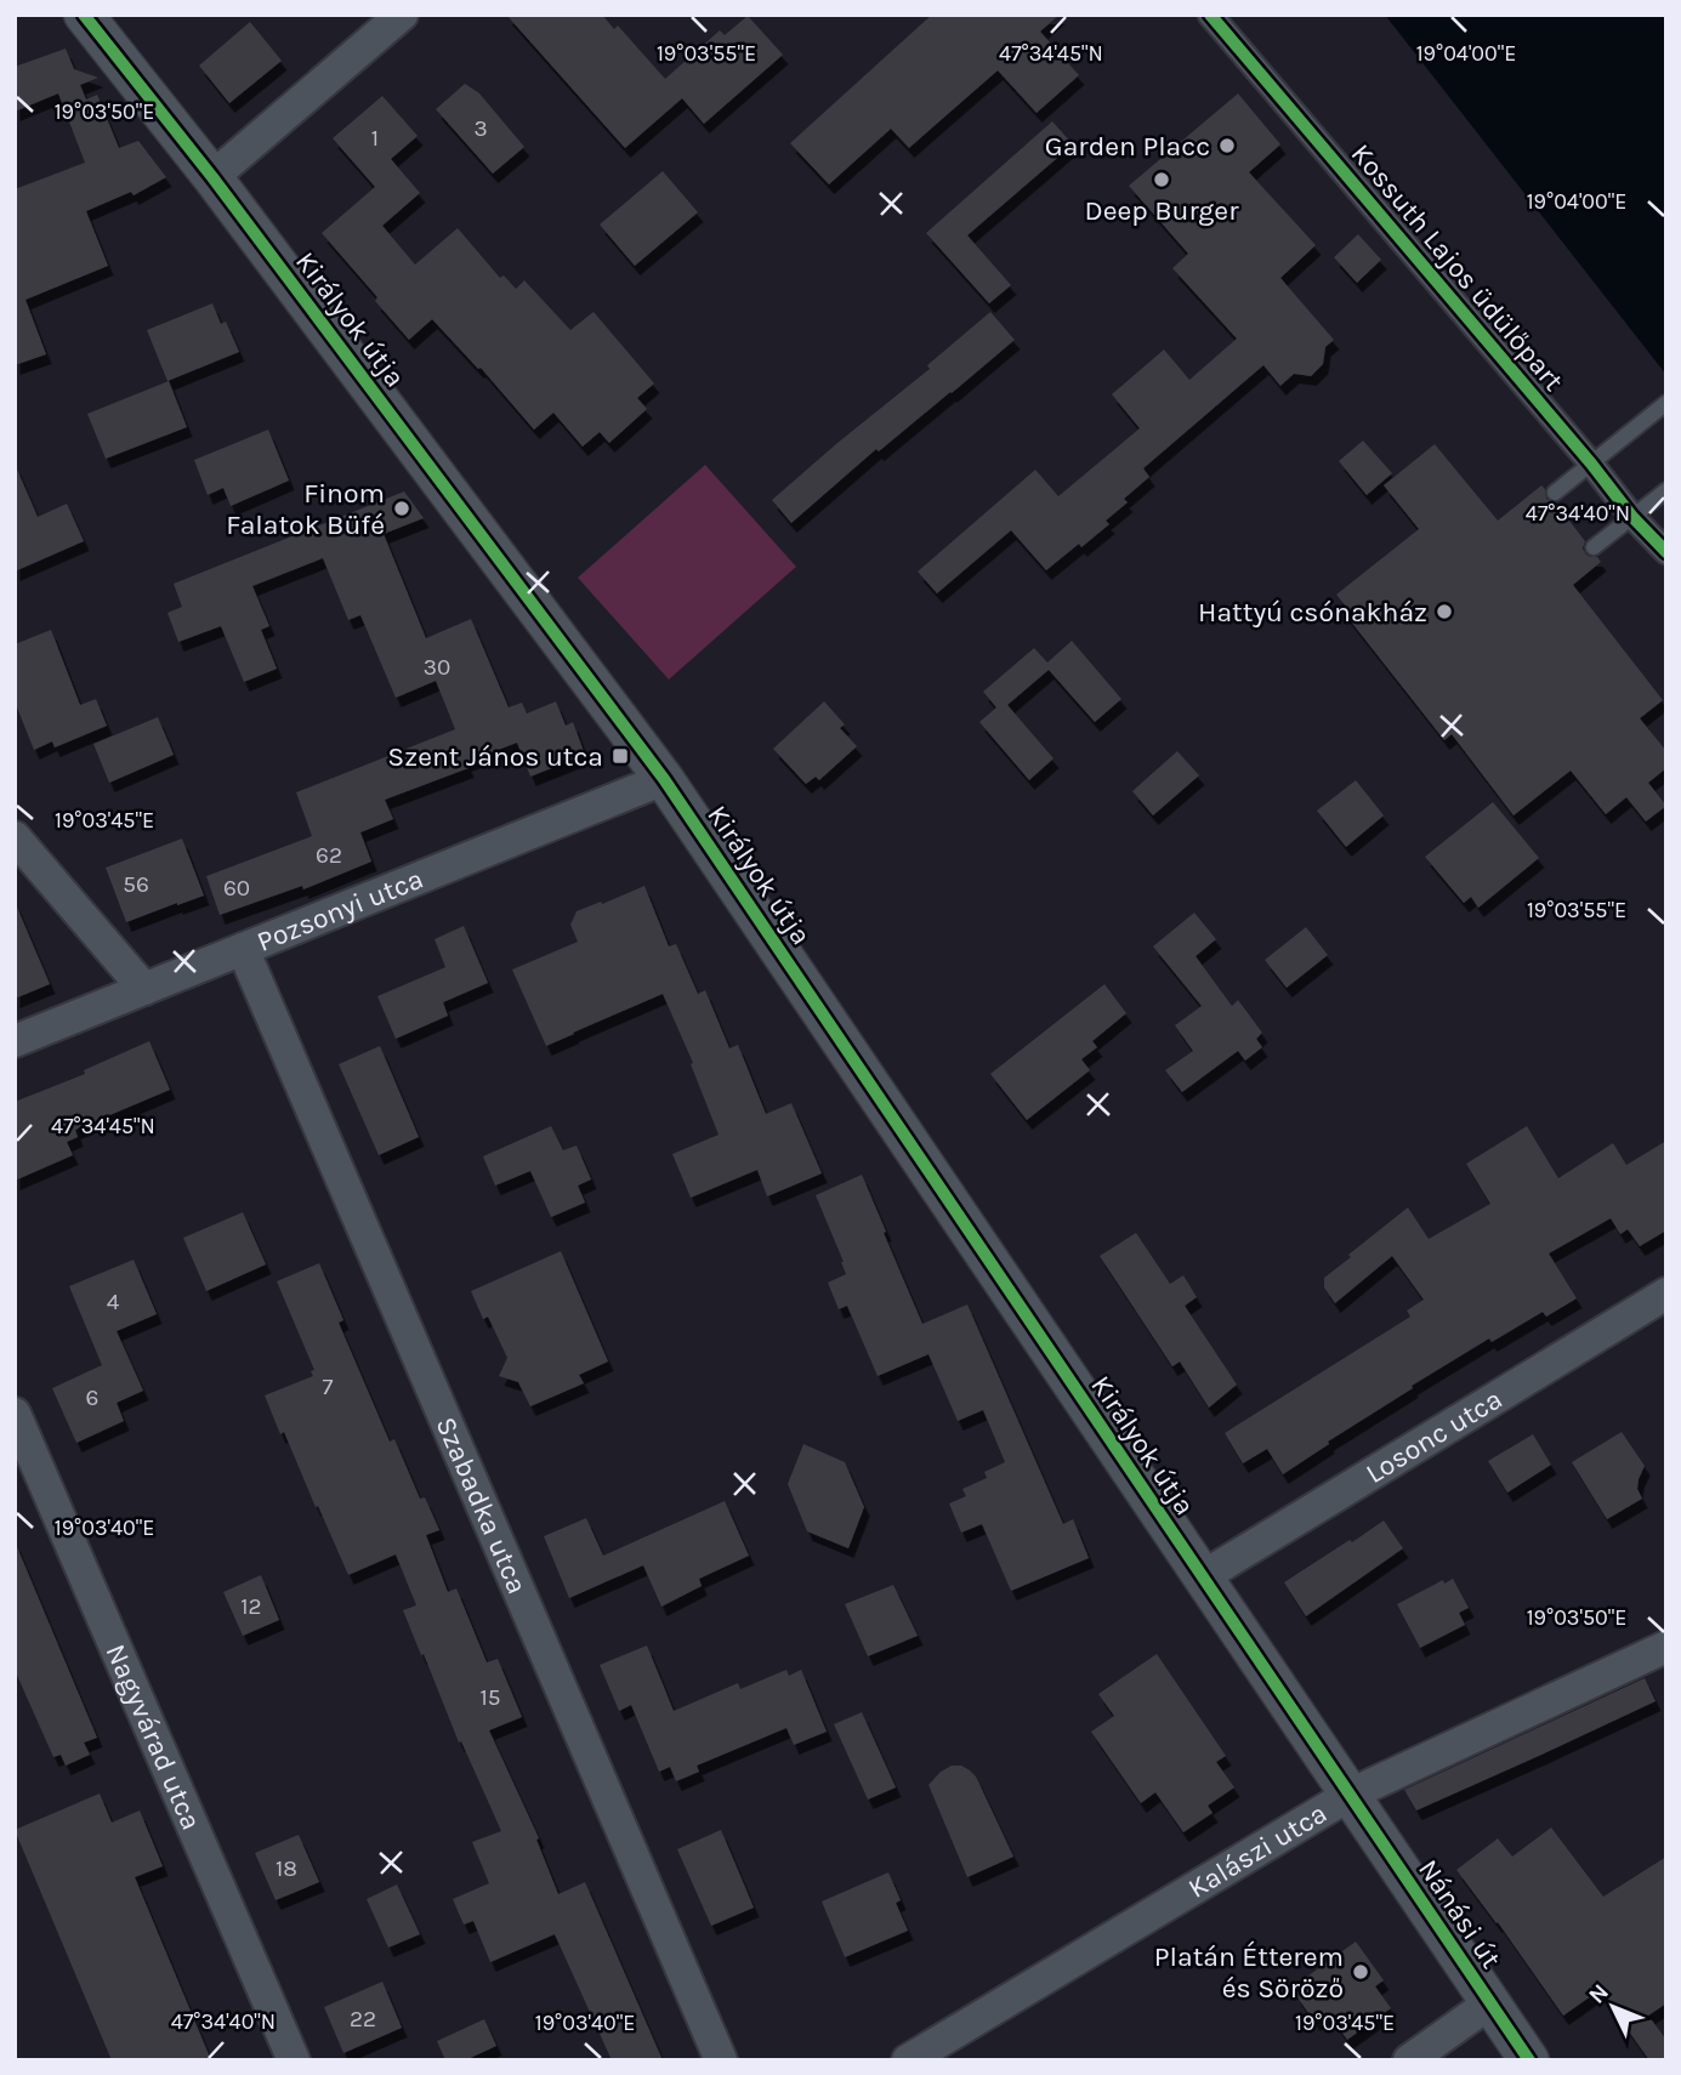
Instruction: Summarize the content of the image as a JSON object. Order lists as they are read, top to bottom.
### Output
{
  "streets": {
    "street": [
      "Kossuth Lajos üdülőpart",
      "Királyok útja",
      "Pozsonyi utca",
      "Losonc utca",
      "Szabadka utca",
      "Nagyvárad utca",
      "Kalászi utca",
      "Nánási út"
    ]
  },
  "crossings": [
    ["Királyok útja", "Pozsonyi utca"],
    ["Királyok útja", "Losonc utca"],
    ["Királyok útja", "Kalászi utca"],
    ["Királyok útja", "Nánási út"],
    ["Pozsonyi utca", "Szabadka utca"],
    ["Kalászi utca", "Nánási út"]
  ],
  "places": {
    "other": [
      "Garden Placc",
      "Deep Burger",
      "Finom Falatok Büfé",
      "Hattyú csónakház",
      "Platán Étterem és Söröző"
    ],
    "transit": ["Szent János utca"]
  },
  "house_numbers": [
    "3",
    "1",
    "30",
    "62",
    "56",
    "60",
    "4",
    "7",
    "6",
    "12",
    "15",
    "18",
    "22"
  ],
  "north": "top left",
  "coordinates": [
    "19°03'55\"E",
    "19°04'00\"E",
    "47°34'45\"N",
    "19°03'50\"E",
    "47°34'40\"N",
    "19°03'45\"E",
    "19°03'40\"E"
  ]
}
